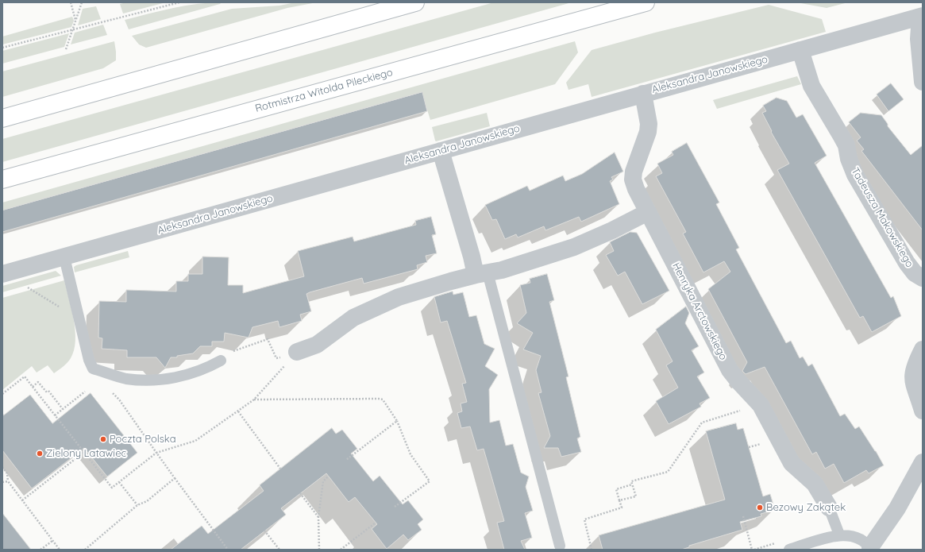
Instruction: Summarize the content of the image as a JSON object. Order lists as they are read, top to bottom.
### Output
{
  "streets": {
    "main road": ["Rotmistrza Witolda Pileckiego"],
    "street": ["Aleksandra Janowskiego", "Tadeusza Makowskiego", "Henryka Arctowskiego"]
  },
  "crossings": [
    ["Aleksandra Janowskiego", "Tadeusza Makowskiego"],
    ["Aleksandra Janowskiego", "Henryka Arctowskiego"]
  ],
  "places": ["Poczta Polska", "Zielony Latawiec", "Bezowy Zakątek"]
}
